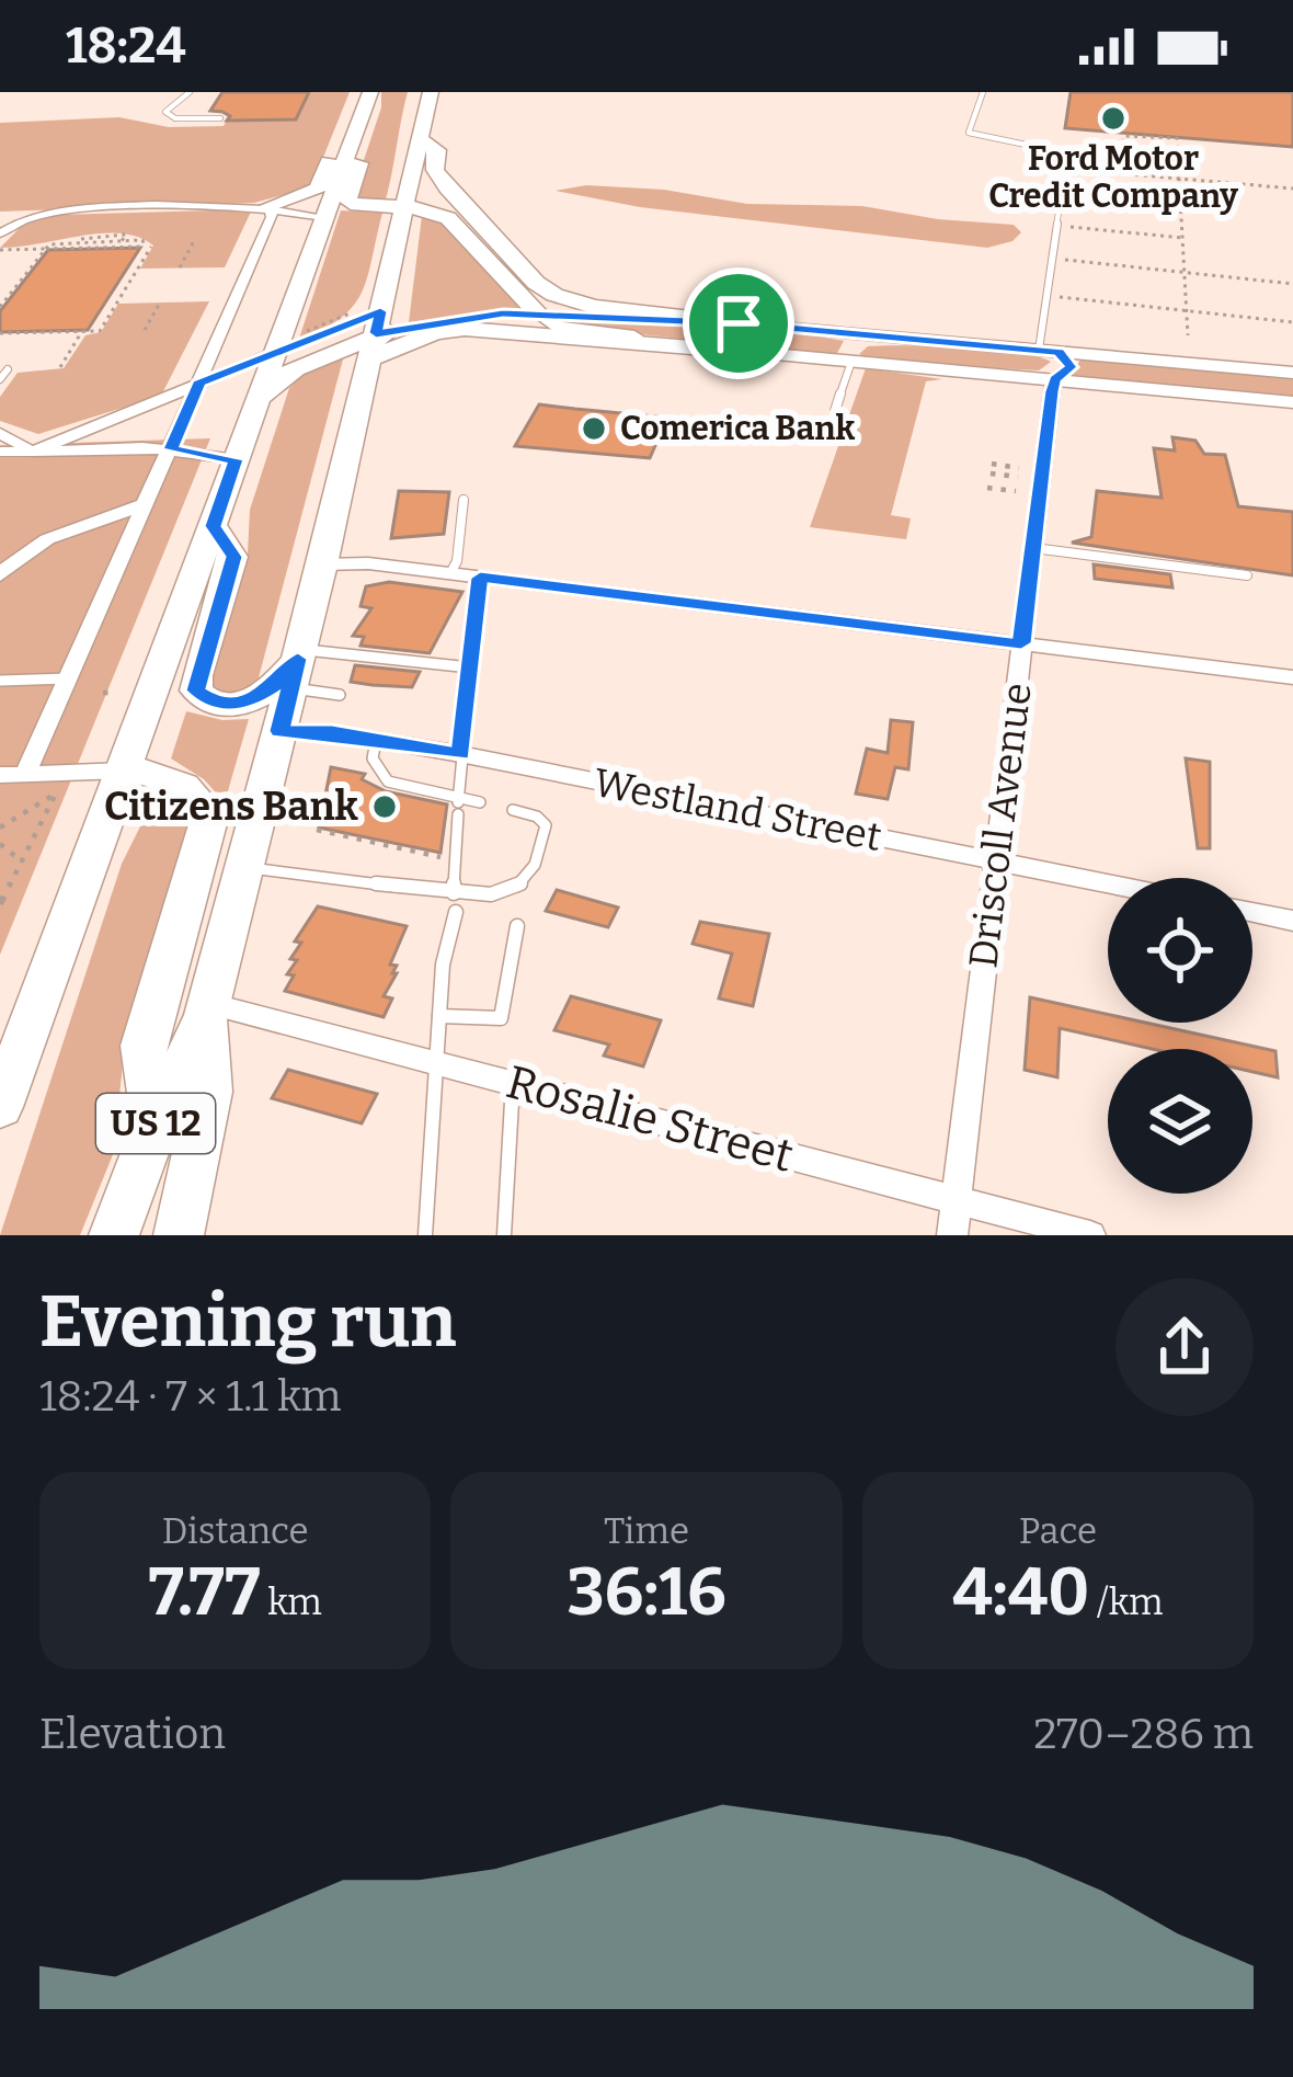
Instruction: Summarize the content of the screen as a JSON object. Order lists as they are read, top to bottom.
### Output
{
  "streets": {
    "main road": ["US 12"],
    "street": ["Westland Street", "Driscoll Avenue", "Rosalie Street"]
  },
  "crossings": [
    ["Westland Street", "Driscoll Avenue"],
    ["Westland Street", "US 12"],
    ["Driscoll Avenue", "Rosalie Street"],
    ["Rosalie Street", "US 12"]
  ],
  "places": ["Ford Motor Credit Company", "Comerica Bank", "Citizens Bank"],
  "page": {
    "status": "18:24",
    "heading": ["Evening run", "18:24 · 7 × 1.1 km"],
    "stats": [
      ["Distance", "7.77 km"],
      ["Time", "36:16"],
      ["Pace", "4:40 /km"]
    ],
    "chart": ["Elevation", "270–286 m"]
  }
}
